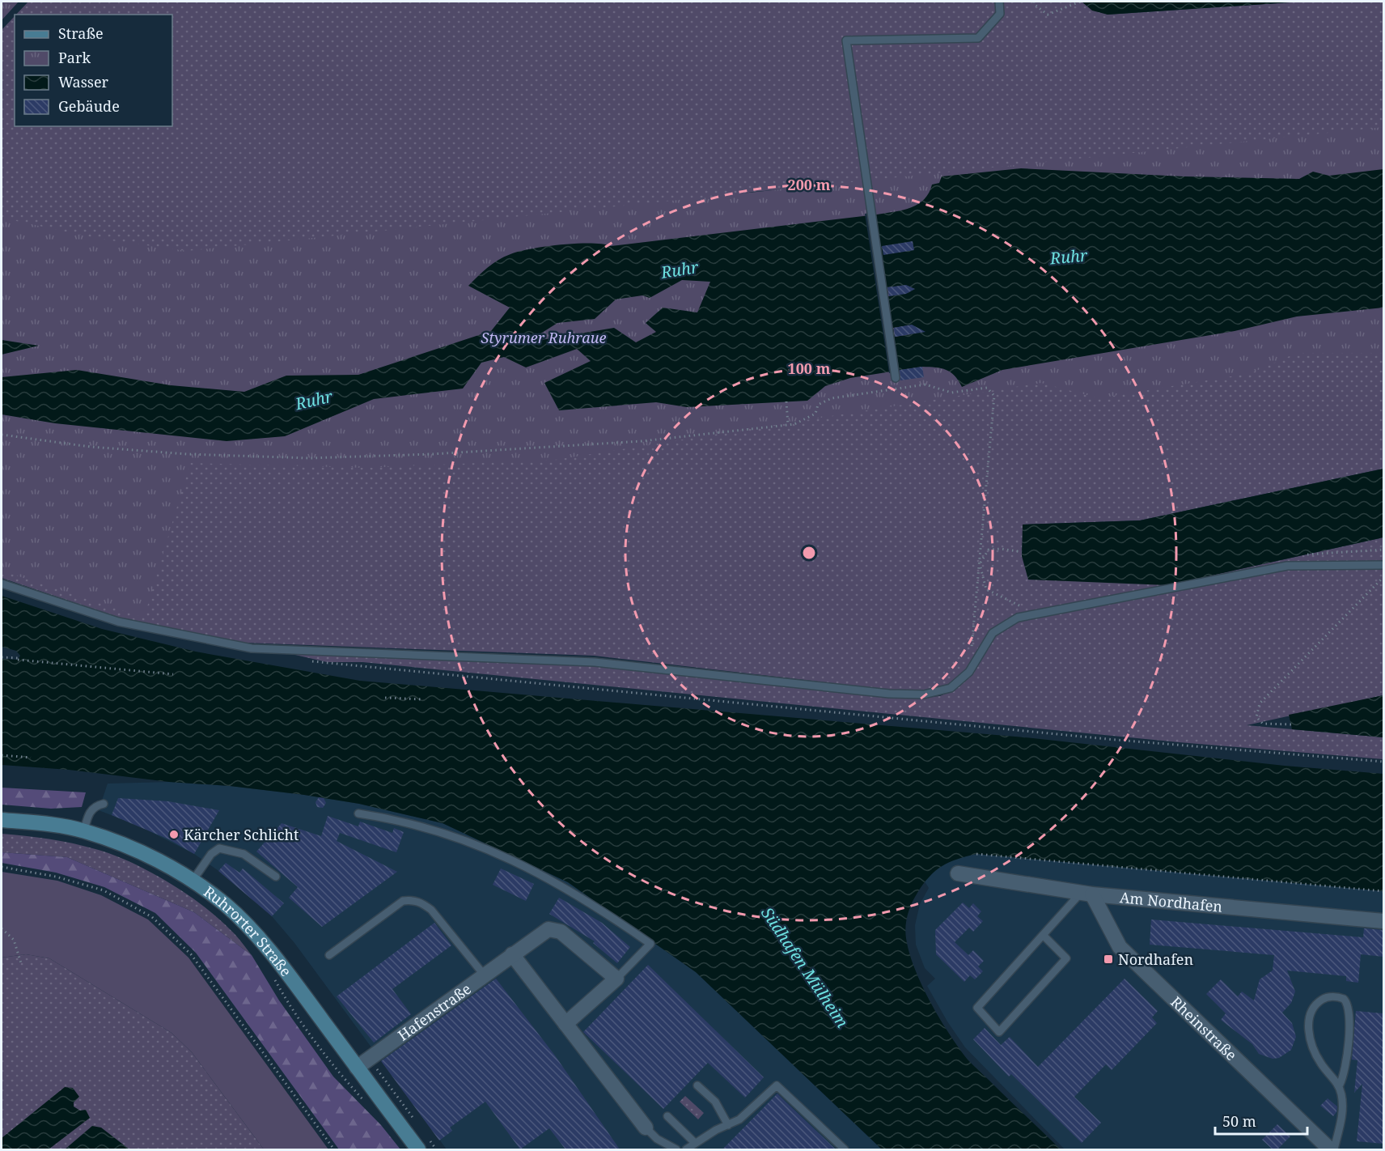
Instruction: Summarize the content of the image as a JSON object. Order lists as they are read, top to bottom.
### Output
{
  "streets": {
    "main road": ["Ruhrorter Straße"],
    "street": ["Am Nordhafen", "Hafenstraße", "Rheinstraße"]
  },
  "crossings": [
    ["Am Nordhafen", "Rheinstraße"],
    ["Ruhrorter Straße", "Hafenstraße"]
  ],
  "water": ["Ruhr", "Südhafen Mülheim"],
  "parks": ["Styrumer Ruhraue"],
  "places": {
    "other": ["Kärcher Schlicht"],
    "transit": ["Nordhafen"]
  },
  "legend": [
    "Straße",
    "Park",
    "Wasser",
    "Gebäude"
  ],
  "scale_bar": "50 m",
  "rings": ["200 m", "100 m"]
}
